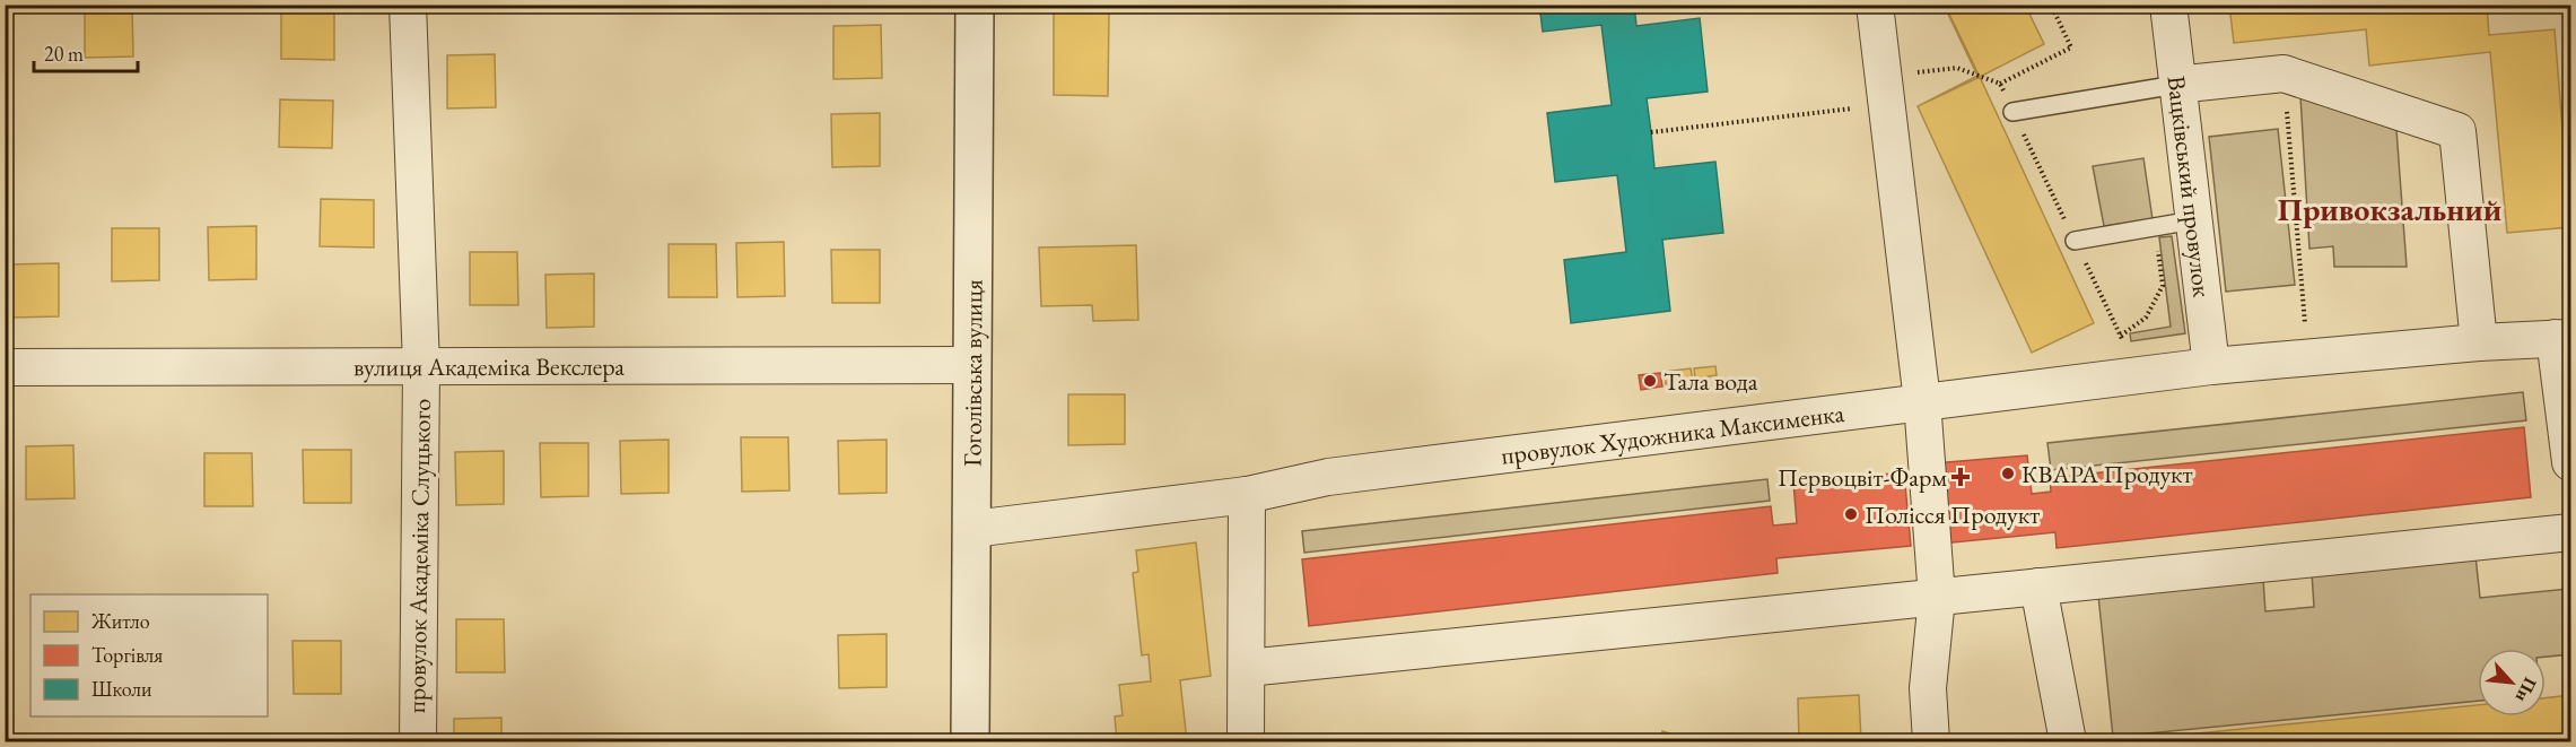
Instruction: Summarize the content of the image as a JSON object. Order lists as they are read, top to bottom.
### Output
{
  "streets": {
    "street": [
      "Вацківський провулок",
      "вулиця Академіка Векслера",
      "Гоголівська вулиця",
      "провулок Художника Максименка",
      "провулок Академіка Слуцького"
    ]
  },
  "crossings": [
    ["Вацківський провулок", "провулок Художника Максименка"],
    ["вулиця Академіка Векслера", "Гоголівська вулиця"],
    ["вулиця Академіка Векслера", "провулок Академіка Слуцького"],
    ["Гоголівська вулиця", "провулок Художника Максименка"]
  ],
  "districts": ["Привокзальний"],
  "places": {
    "other": ["Тала вода", "КВАРА Продукт", "Полісся Продукт"],
    "health": ["Первоцвіт-Фарм"]
  },
  "legend": ["Житло", "Торгівля", "Школи"],
  "scale_bar": "20 m",
  "north": "bottom right"
}
